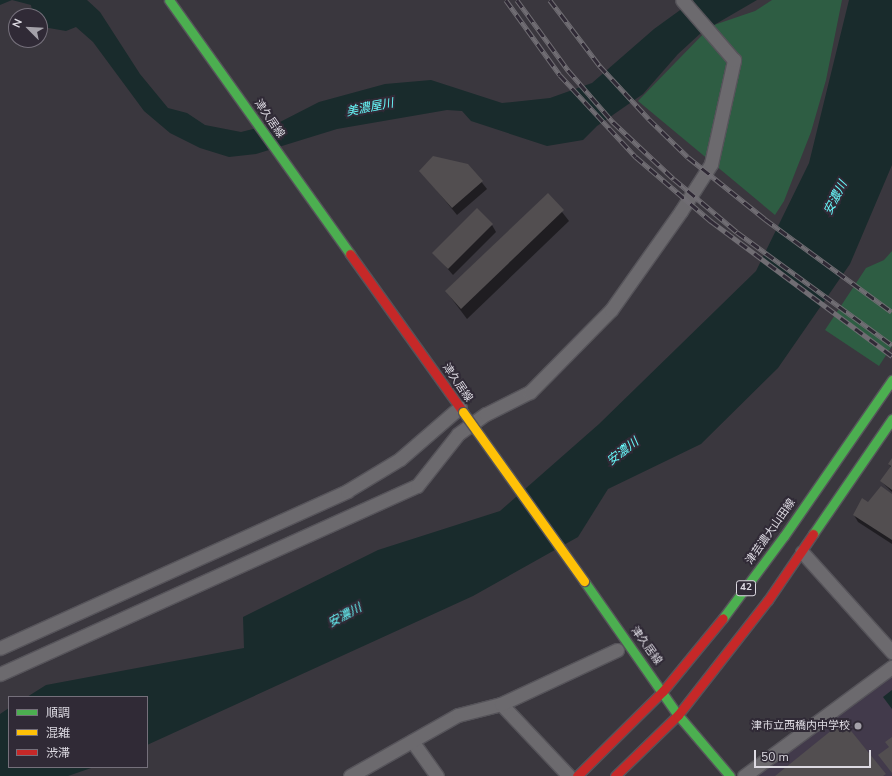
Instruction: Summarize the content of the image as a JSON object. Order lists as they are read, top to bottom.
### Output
{
  "streets": {
    "main road": ["津久居線", "津芸濃大山田線", "42"]
  },
  "crossings": [
    ["津久居線", "津芸濃大山田線"],
    ["津久居線", "42"]
  ],
  "water": ["美濃屋川", "安濃川"],
  "places": ["津市立西橋内中学校"],
  "legend": ["順調", "混雑", "渋滞"],
  "scale_bar": "50 m",
  "north": "top left"
}
